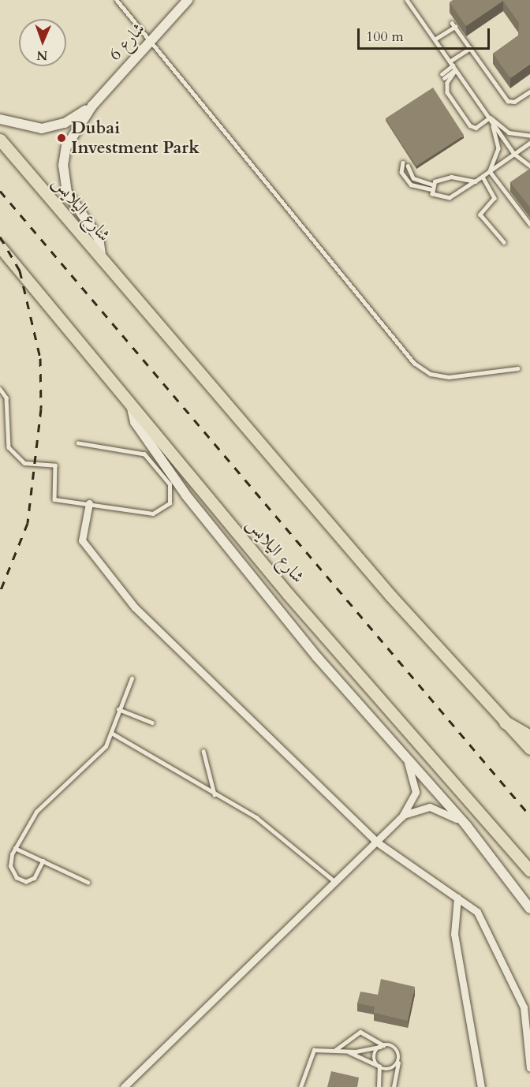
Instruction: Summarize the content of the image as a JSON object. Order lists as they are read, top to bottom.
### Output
{
  "streets": {
    "highway": ["شارع اليلايس"],
    "street": ["شارع 6"]
  },
  "crossings": [
    ["شارع 6", "شارع اليلايس"]
  ],
  "places": ["Dubai Investment Park"],
  "scale_bar": "100 m",
  "north": "bottom"
}
